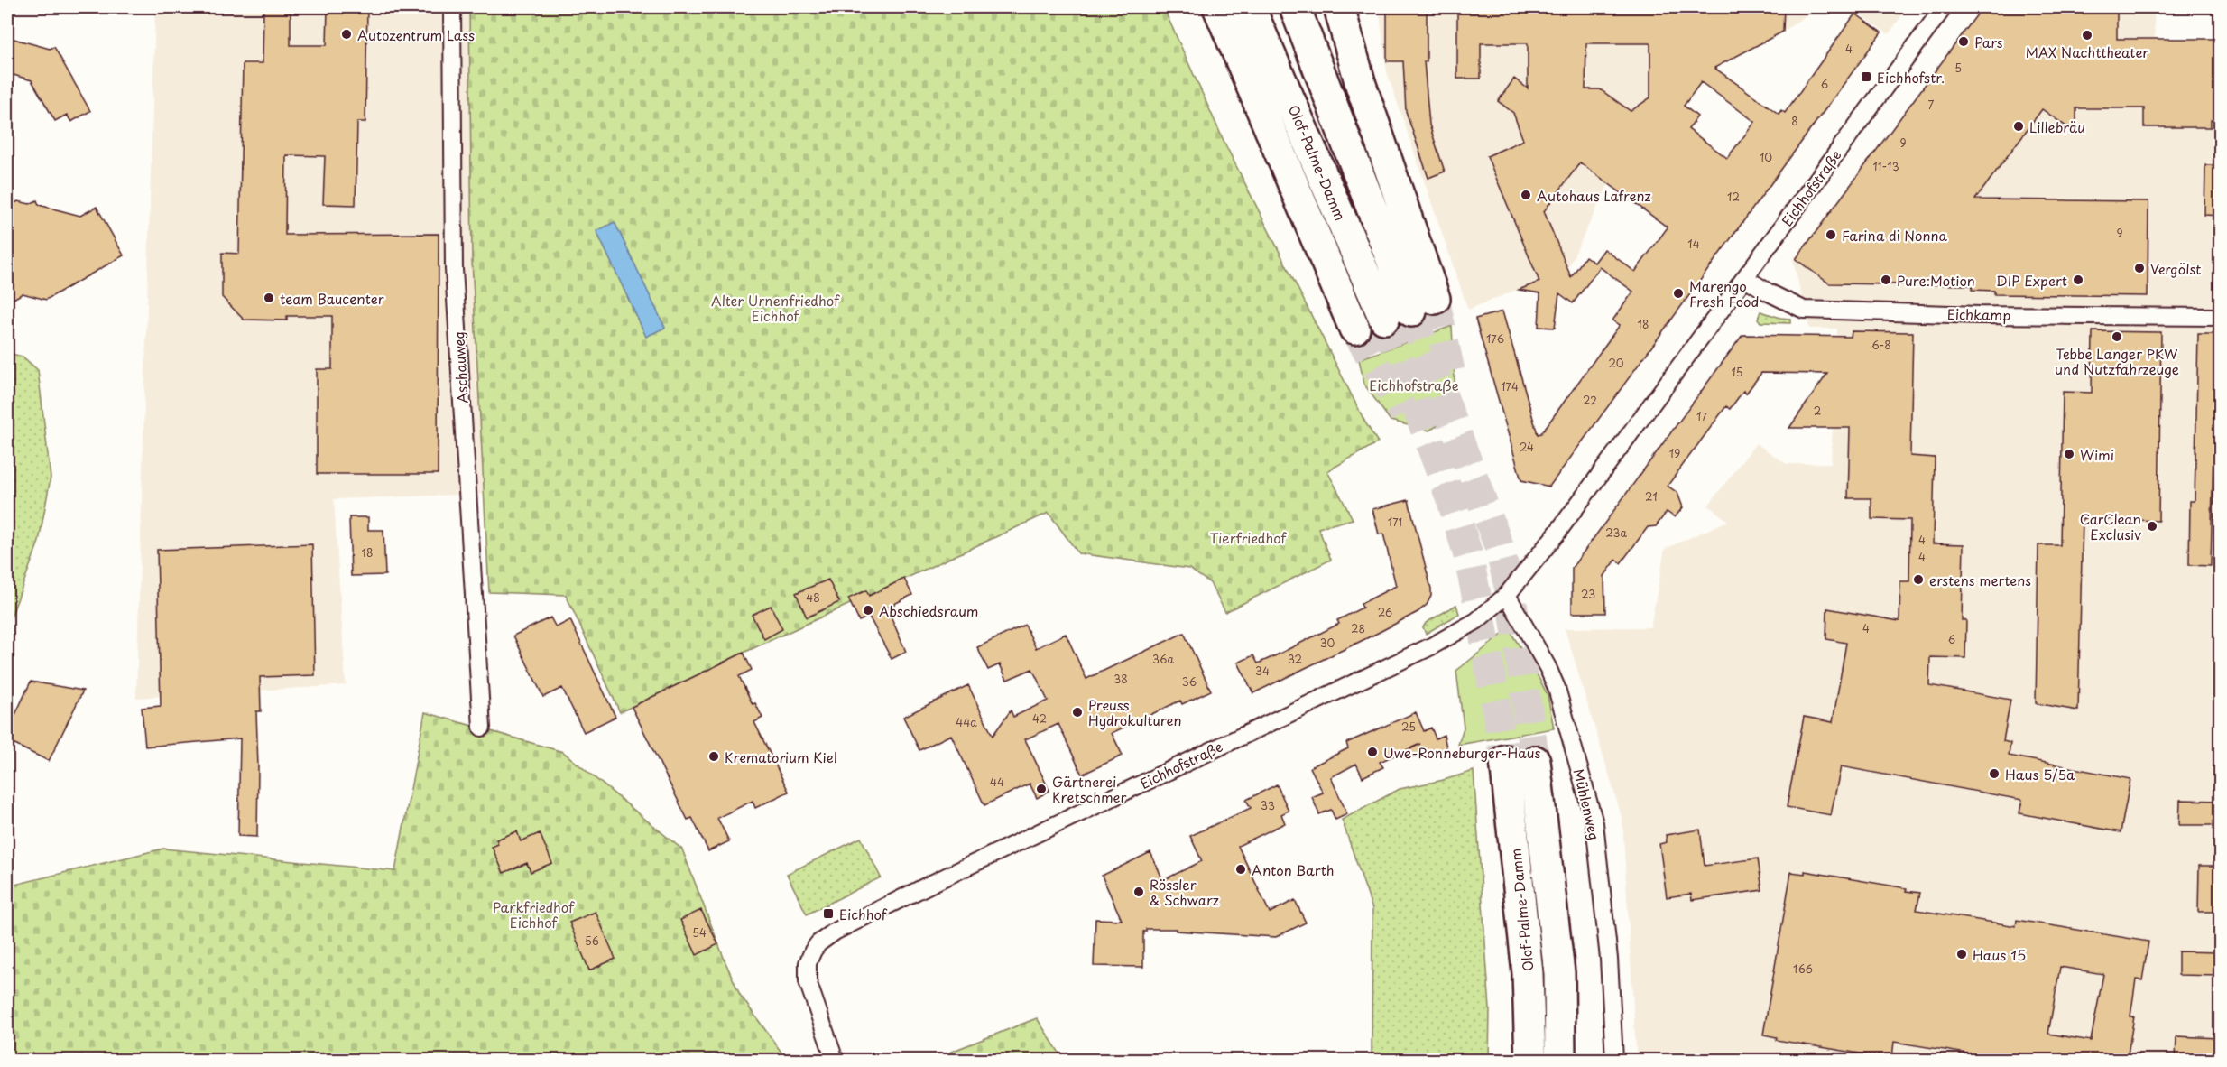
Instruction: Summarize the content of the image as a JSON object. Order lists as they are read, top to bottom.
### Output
{
  "streets": {
    "highway": ["Olof-Palme-Damm"],
    "street": [
      "Eichhofstraße",
      "Eichkamp",
      "Aschauweg",
      "Mühlenweg"
    ]
  },
  "crossings": [
    ["Eichhofstraße", "Eichkamp"],
    ["Eichhofstraße", "Mühlenweg"]
  ],
  "parks": [
    "Alter Urnenfriedhof Eichhof",
    "Eichhofstraße",
    "Tierfriedhof",
    "Parkfriedhof Eichhof"
  ],
  "places": {
    "other": [
      "Autozentrum Lass",
      "MAX Nachttheater",
      "Pars",
      "Lillebräu",
      "Autohaus Lafrenz",
      "Farina di Nonna",
      "Vergölst",
      "Pure:Motion",
      "DIP Expert",
      "Marengo Fresh Food",
      "team Baucenter",
      "Tebbe Langer PKW und Nutzfahrzeuge",
      "Wimi",
      "CarClean Exclusiv",
      "erstens mertens",
      "Abschiedsraum",
      "Preuss Hydrokulturen",
      "Uwe-Ronneburger-Haus",
      "Krematorium Kiel",
      "Haus 5/5a",
      "Gärtnerei Kretschmer",
      "Anton Barth",
      "Rössler & Schwarz",
      "Haus 15"
    ],
    "transit": ["Eichhofstr.", "Eichhof"]
  },
  "house_numbers": [
    "4",
    "5",
    "6",
    "7",
    "8",
    "9",
    "10",
    "11-13",
    "12",
    "9",
    "14",
    "18",
    "176",
    "6-8",
    "20",
    "15",
    "174",
    "22",
    "2",
    "17",
    "24",
    "19",
    "21",
    "171",
    "23a",
    "4",
    "18",
    "4",
    "23",
    "48",
    "26",
    "28",
    "4",
    "6",
    "30",
    "36a",
    "32",
    "34",
    "38",
    "36",
    "42",
    "44a",
    "25",
    "44",
    "33",
    "54",
    "56",
    "166"
  ]
}
